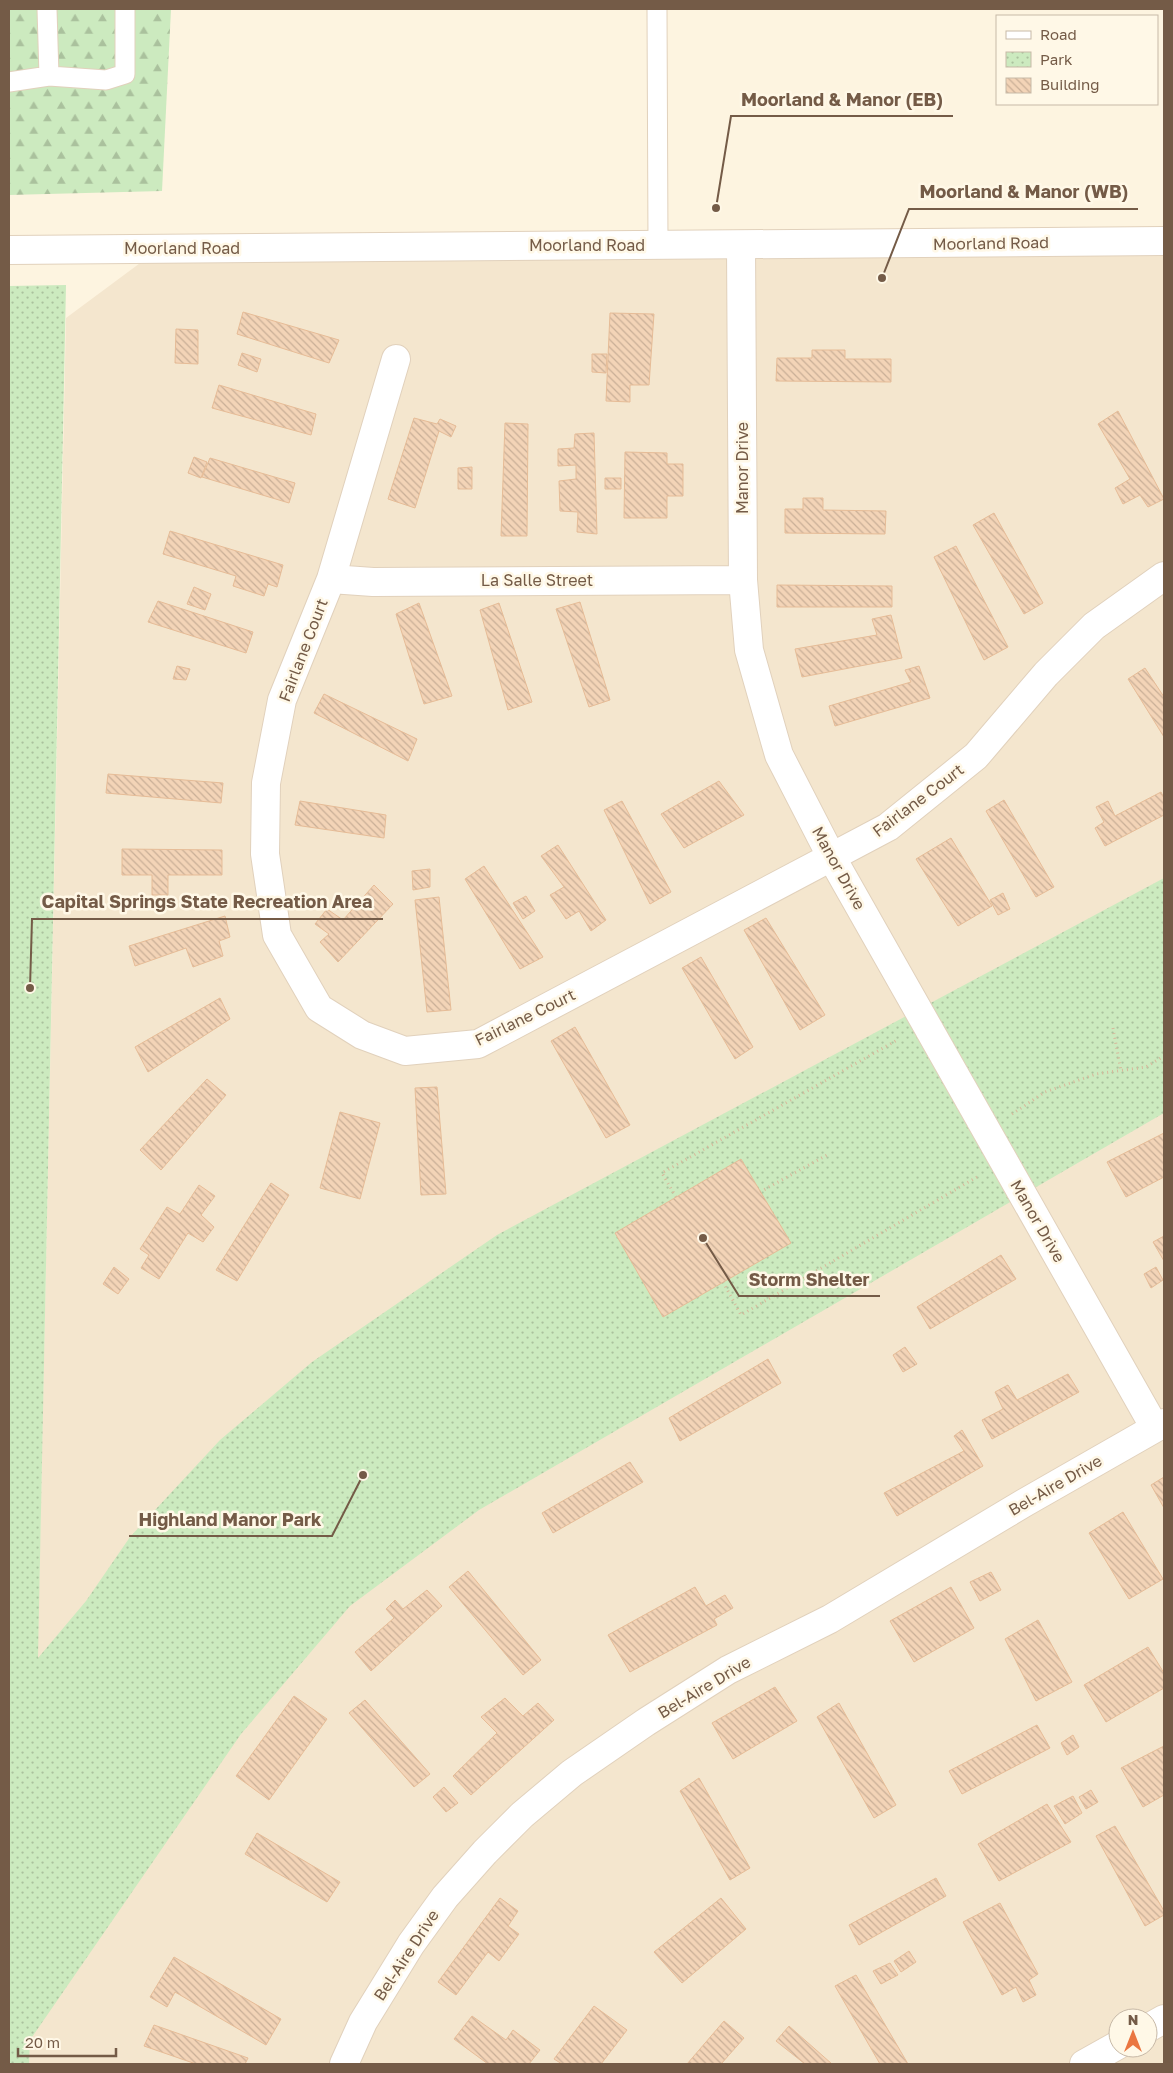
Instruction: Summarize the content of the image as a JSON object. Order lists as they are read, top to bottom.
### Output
{
  "streets": {
    "street": [
      "Moorland Road",
      "Manor Drive",
      "La Salle Street",
      "Fairlane Court",
      "Bel-Aire Drive"
    ]
  },
  "crossings": [
    ["Moorland Road", "Manor Drive"],
    ["Manor Drive", "La Salle Street"],
    ["Manor Drive", "Fairlane Court"],
    ["Manor Drive", "Bel-Aire Drive"],
    ["La Salle Street", "Fairlane Court"]
  ],
  "places": [
    "Moorland & Manor (EB)",
    "Moorland & Manor (WB)",
    "Capital Springs State Recreation Area",
    "Storm Shelter",
    "Highland Manor Park"
  ],
  "legend": ["Road", "Park", "Building"],
  "scale_bar": "20 m",
  "north": "top"
}
